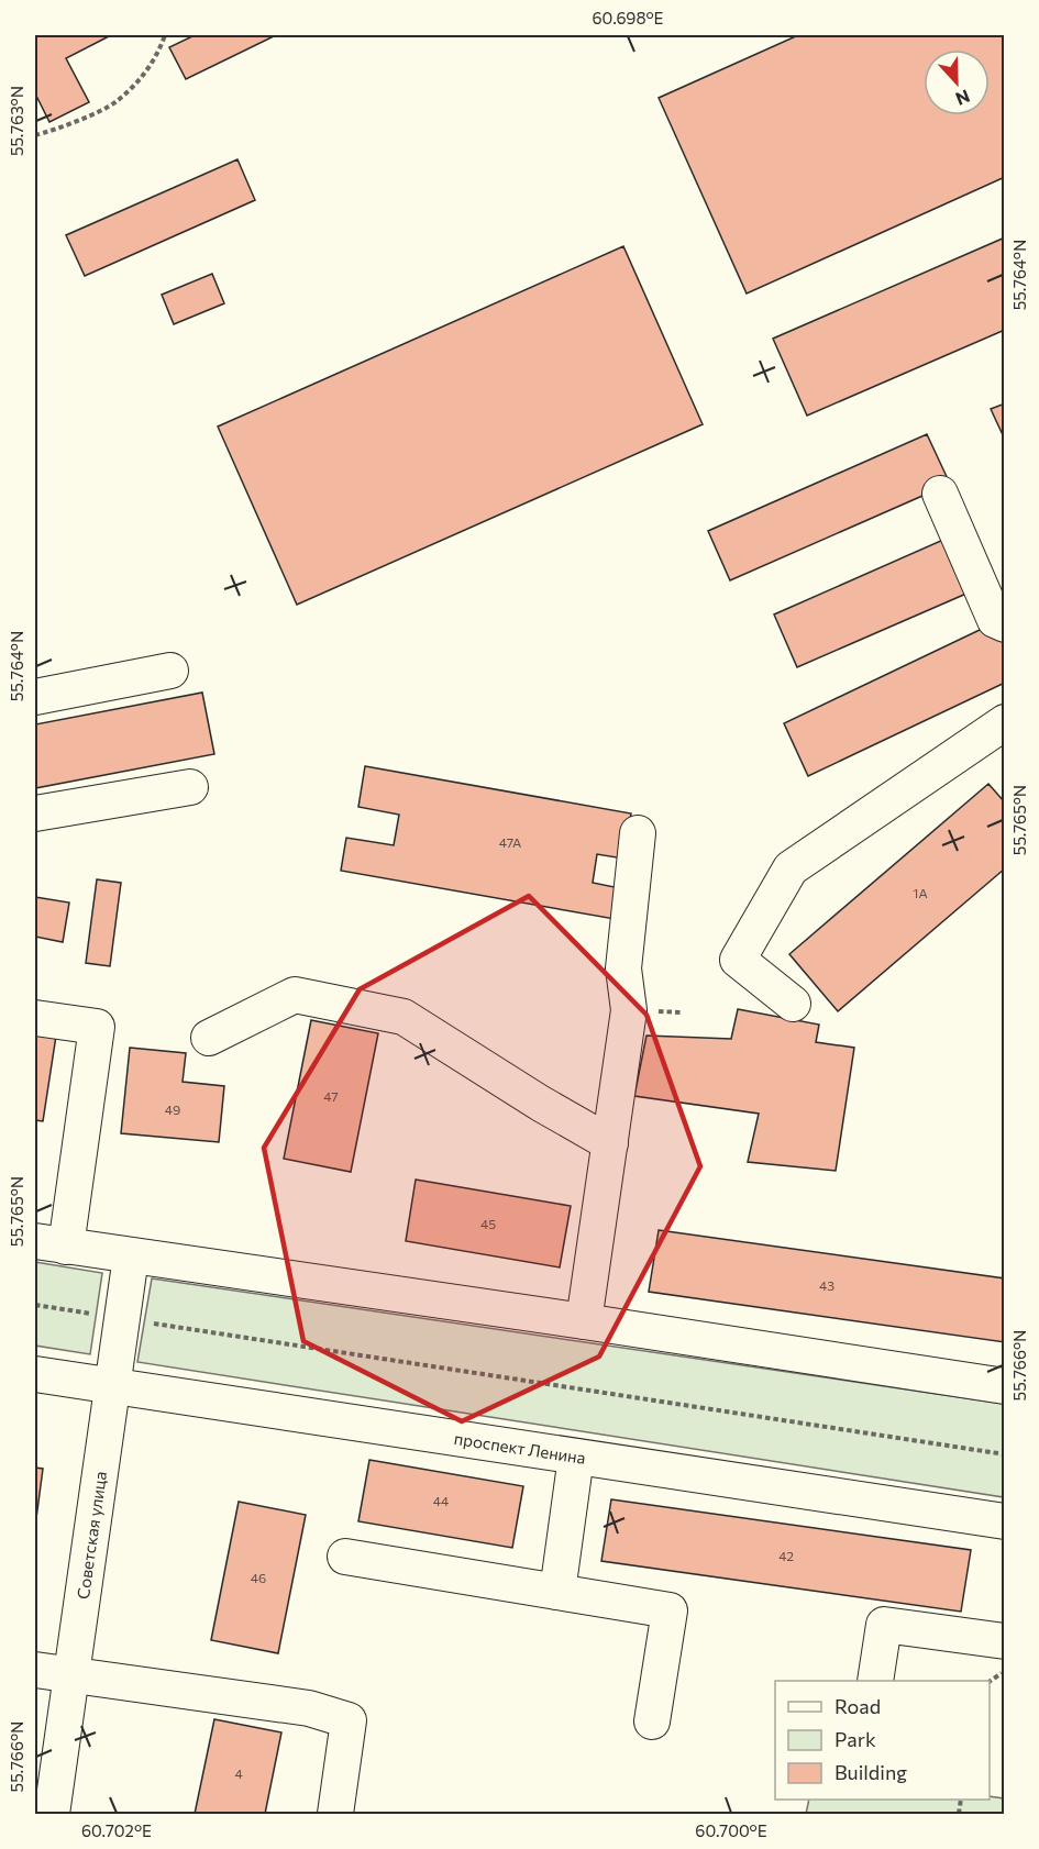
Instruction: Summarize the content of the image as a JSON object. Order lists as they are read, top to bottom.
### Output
{
  "streets": {
    "street": ["проспект Ленина", "Советская улица"]
  },
  "crossings": [
    ["проспект Ленина", "Советская улица"]
  ],
  "house_numbers": [
    "47А",
    "1А",
    "47",
    "49",
    "45",
    "43",
    "44",
    "42",
    "46",
    "4"
  ],
  "legend": ["Road", "Park", "Building"],
  "north": "bottom",
  "coordinates": [
    "60.698°E",
    "55.763°N",
    "55.764°N",
    "55.765°N",
    "55.766°N",
    "60.702°E",
    "60.700°E"
  ]
}
